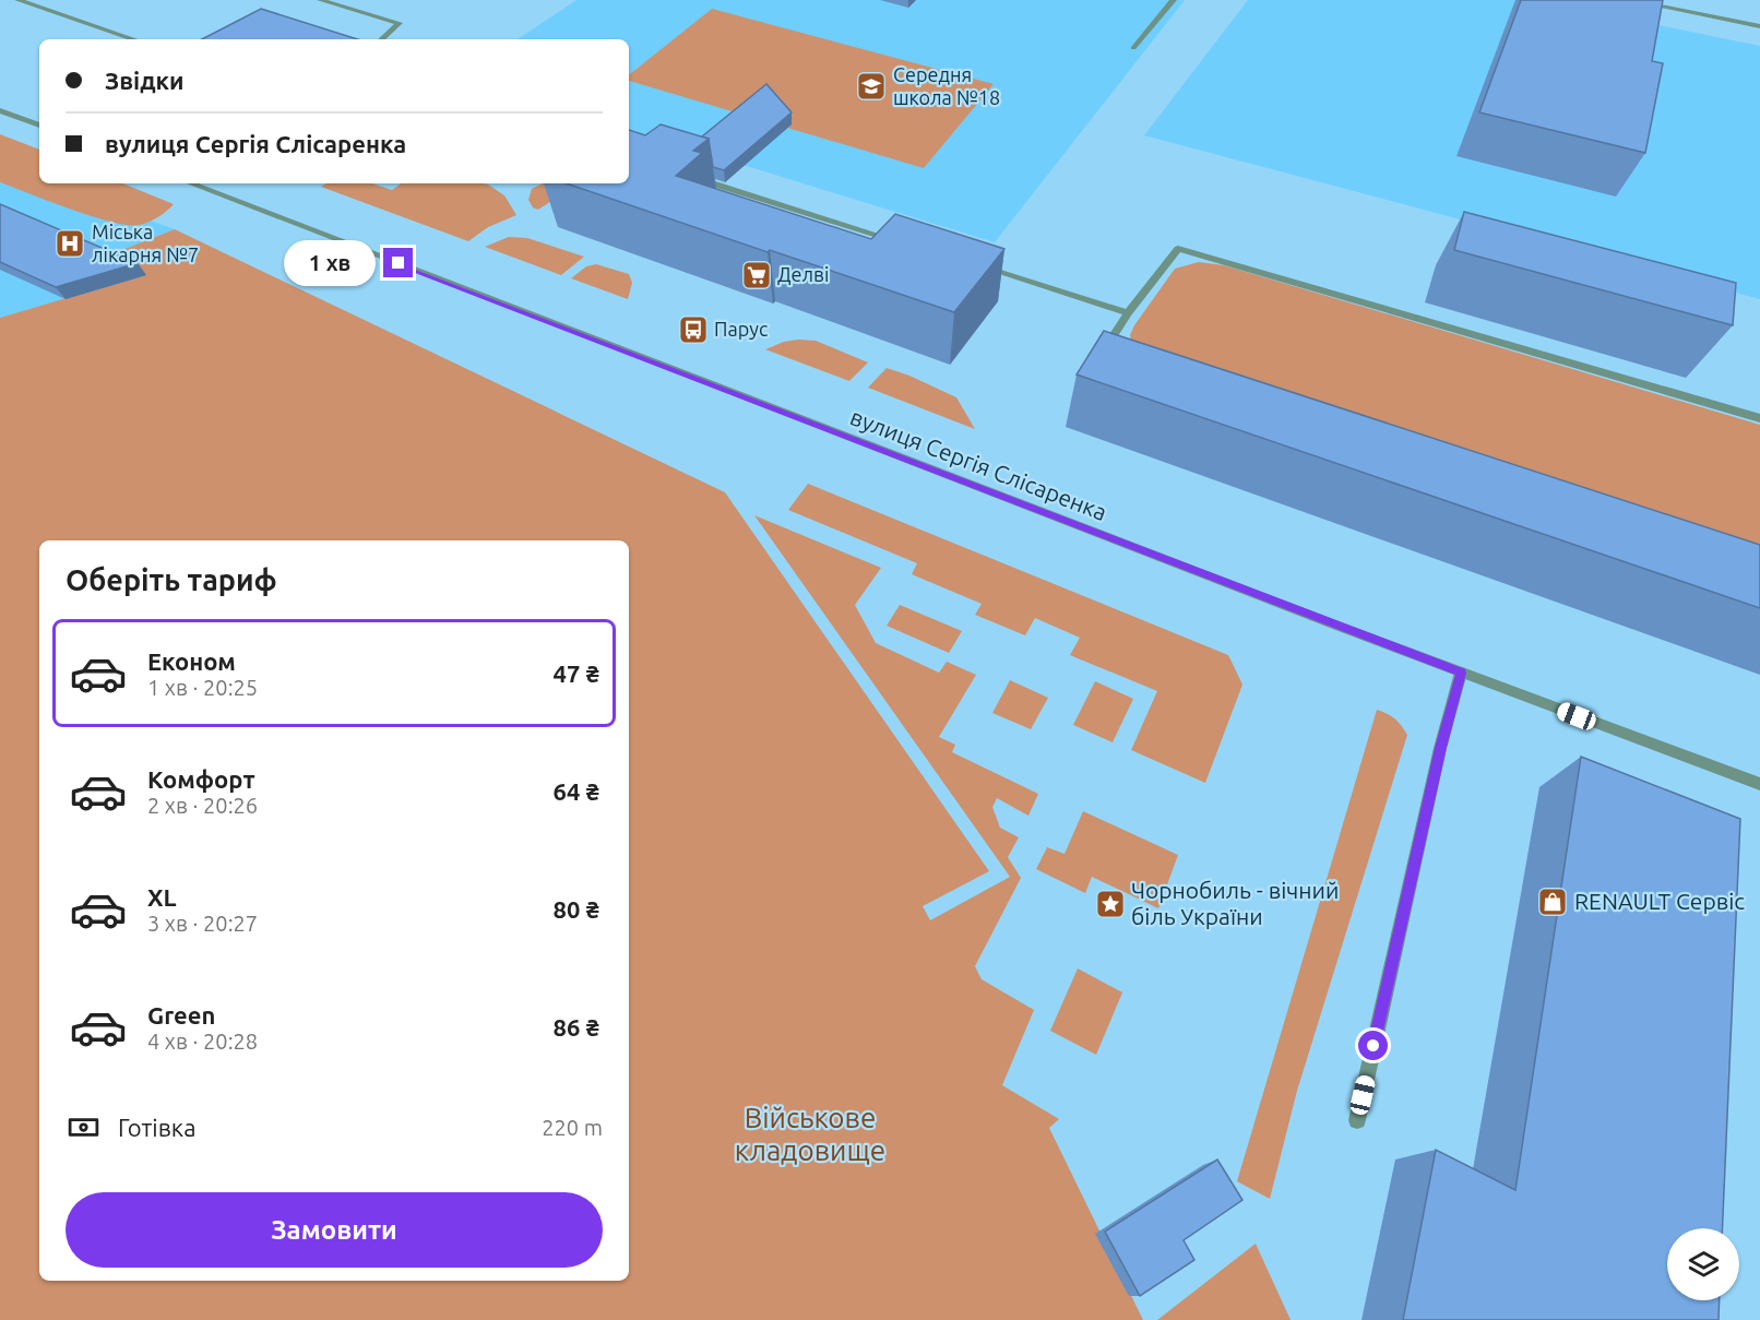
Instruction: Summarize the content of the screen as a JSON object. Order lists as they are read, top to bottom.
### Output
{
  "streets": {
    "street": ["вулиця Сергія Слісаренка"]
  },
  "parks": ["Військове кладовище"],
  "places": {
    "school or university": ["Середня школа №18"],
    "hospital": ["Міська лікарня №7"],
    "supermarket": ["Делві"],
    "bus stop": ["Парус"],
    "shop": ["RENAULT Сервіс"],
    "place": ["Чорнобиль - вічний біль України"]
  },
  "page": {
    "banner": ["Звідки", "вулиця Сергія Слісаренка"],
    "bubble": "1 хв",
    "heading": "Оберіть тариф",
    "list": [
      {
        "name": "Економ",
        "note": "1 хв · 20:25",
        "value": "47 ₴"
      },
      {
        "name": "Комфорт",
        "note": "2 хв · 20:26",
        "value": "64 ₴"
      },
      {
        "name": "XL",
        "note": "3 хв · 20:27",
        "value": "80 ₴"
      },
      {
        "name": "Green",
        "note": "4 хв · 20:28",
        "value": "86 ₴"
      }
    ],
    "pay": ["Готівка", "220 m"],
    "buttons": "Замовити"
  }
}
